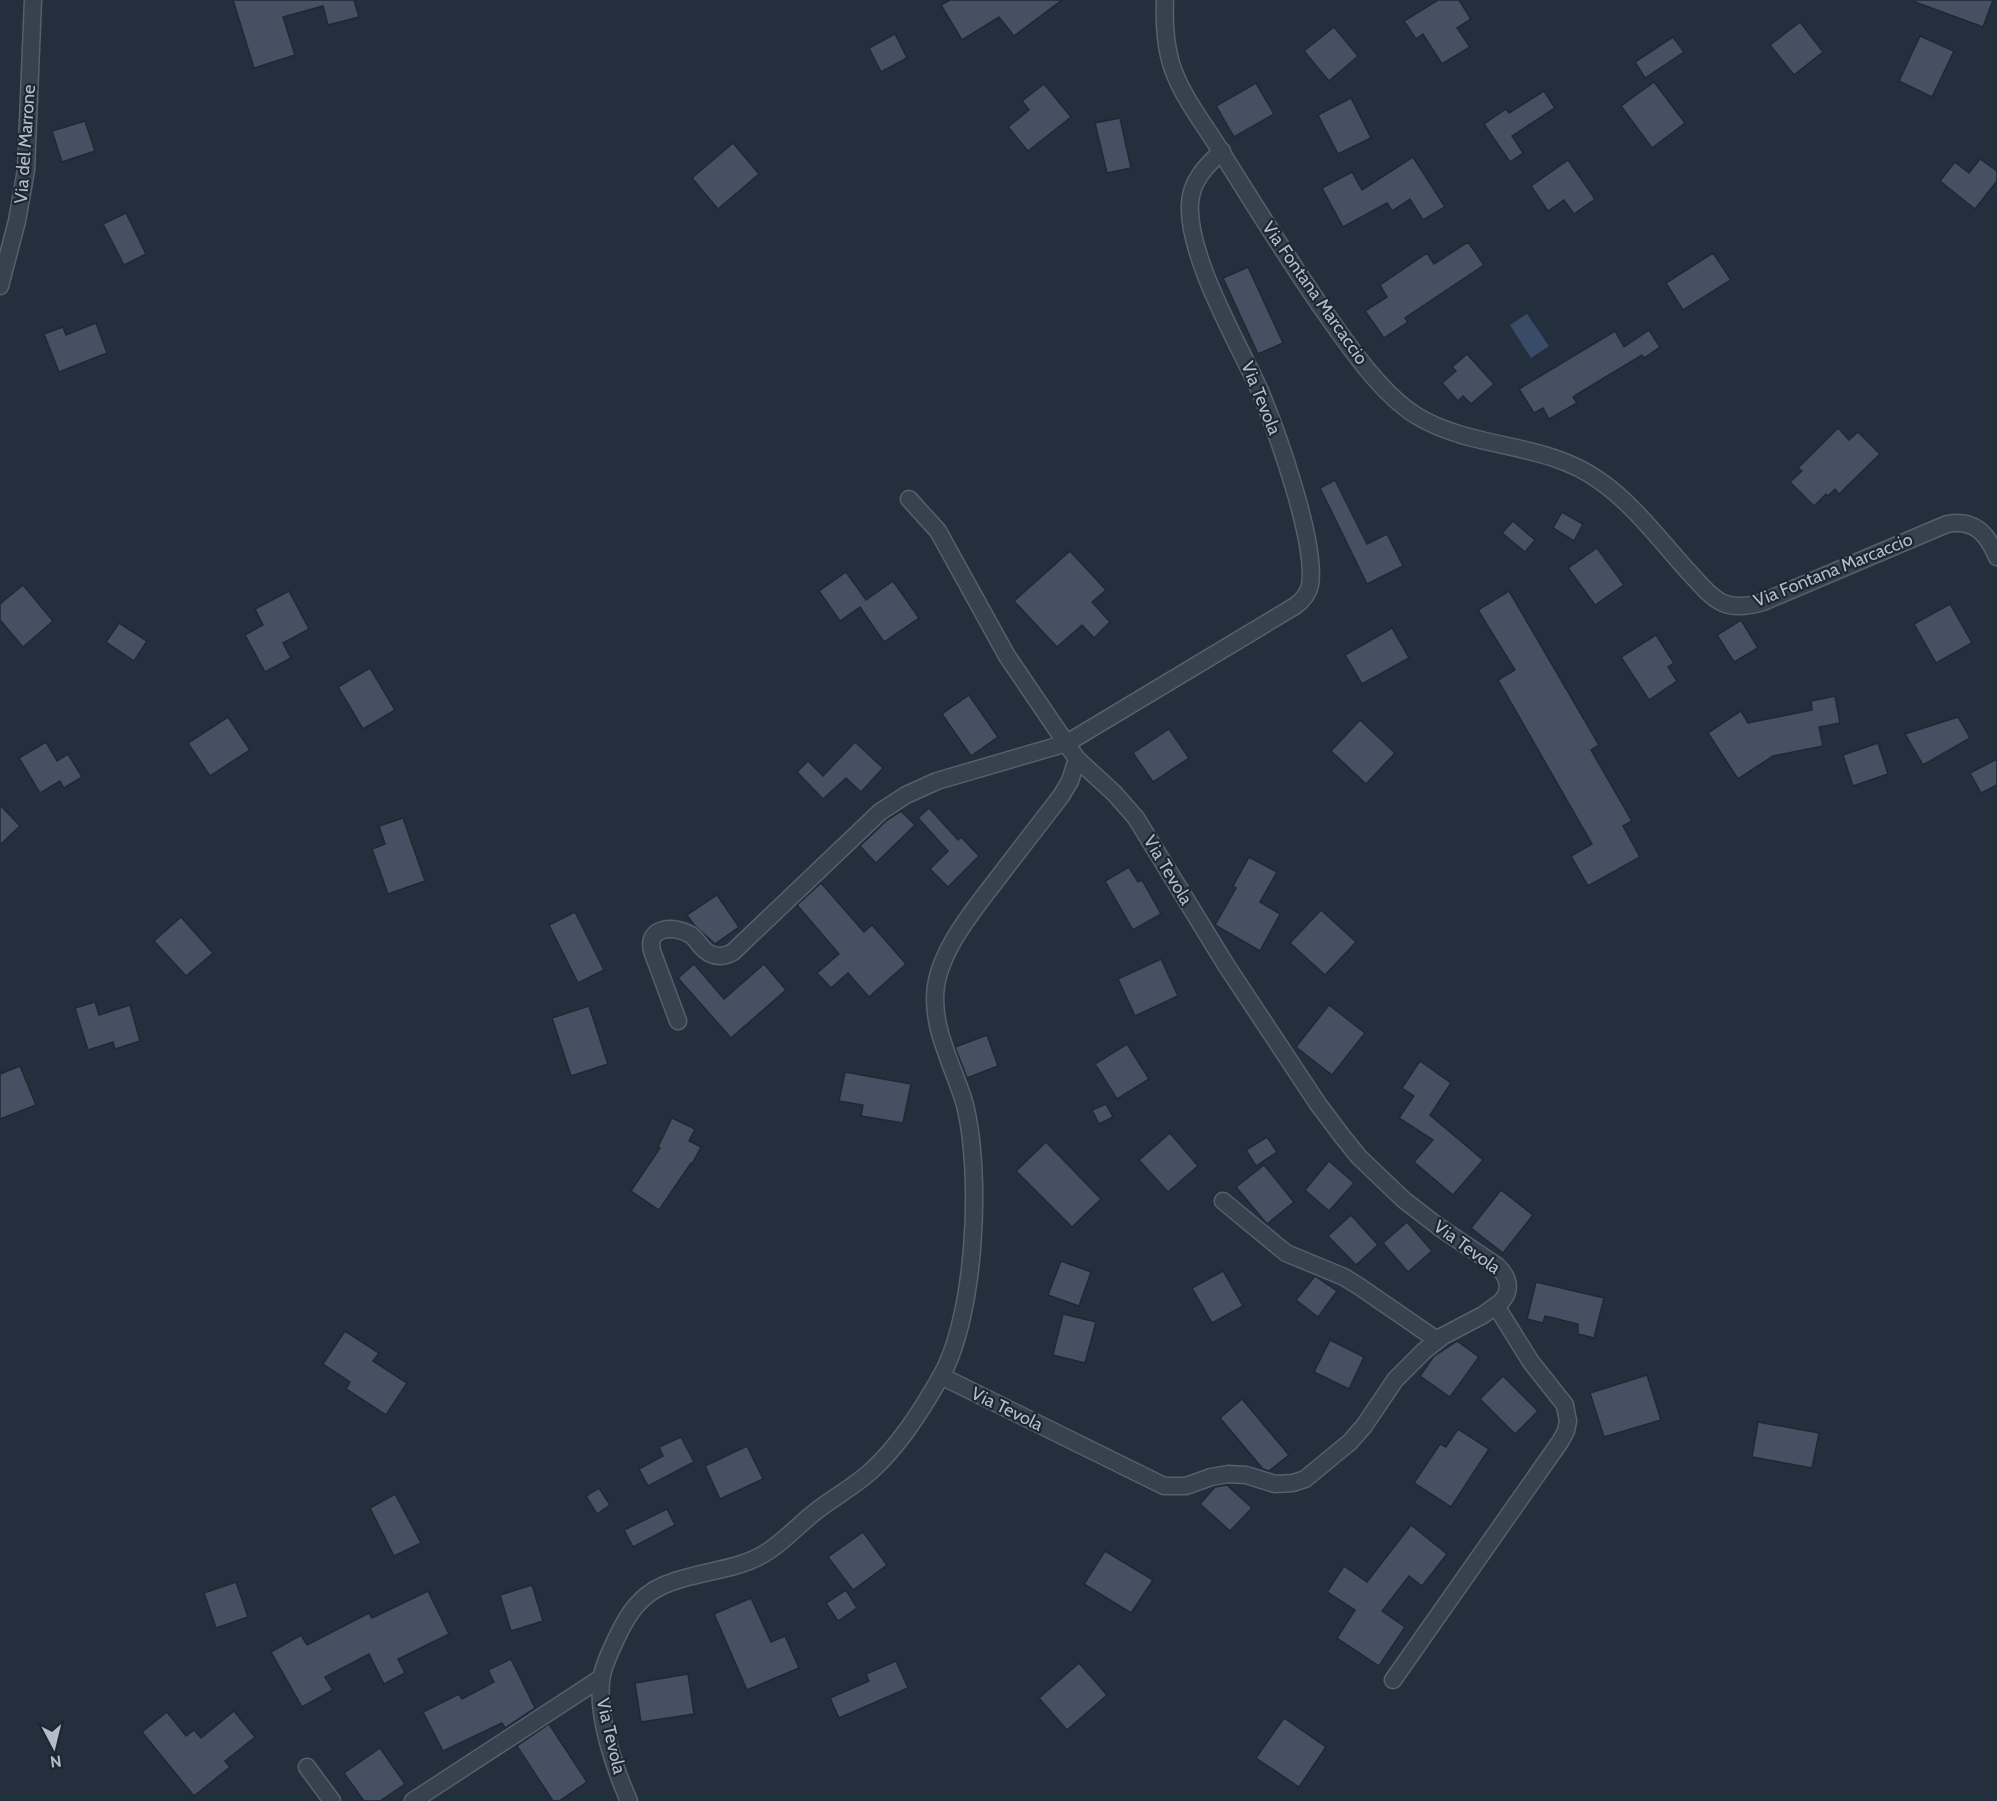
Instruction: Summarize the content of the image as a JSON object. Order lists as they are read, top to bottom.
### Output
{
  "streets": {
    "street": ["Via del Marrone", "Via Fontana Marcaccio", "Via Tevola"]
  },
  "crossings": [
    ["Via Fontana Marcaccio", "Via Tevola"]
  ],
  "north": "bottom"
}
